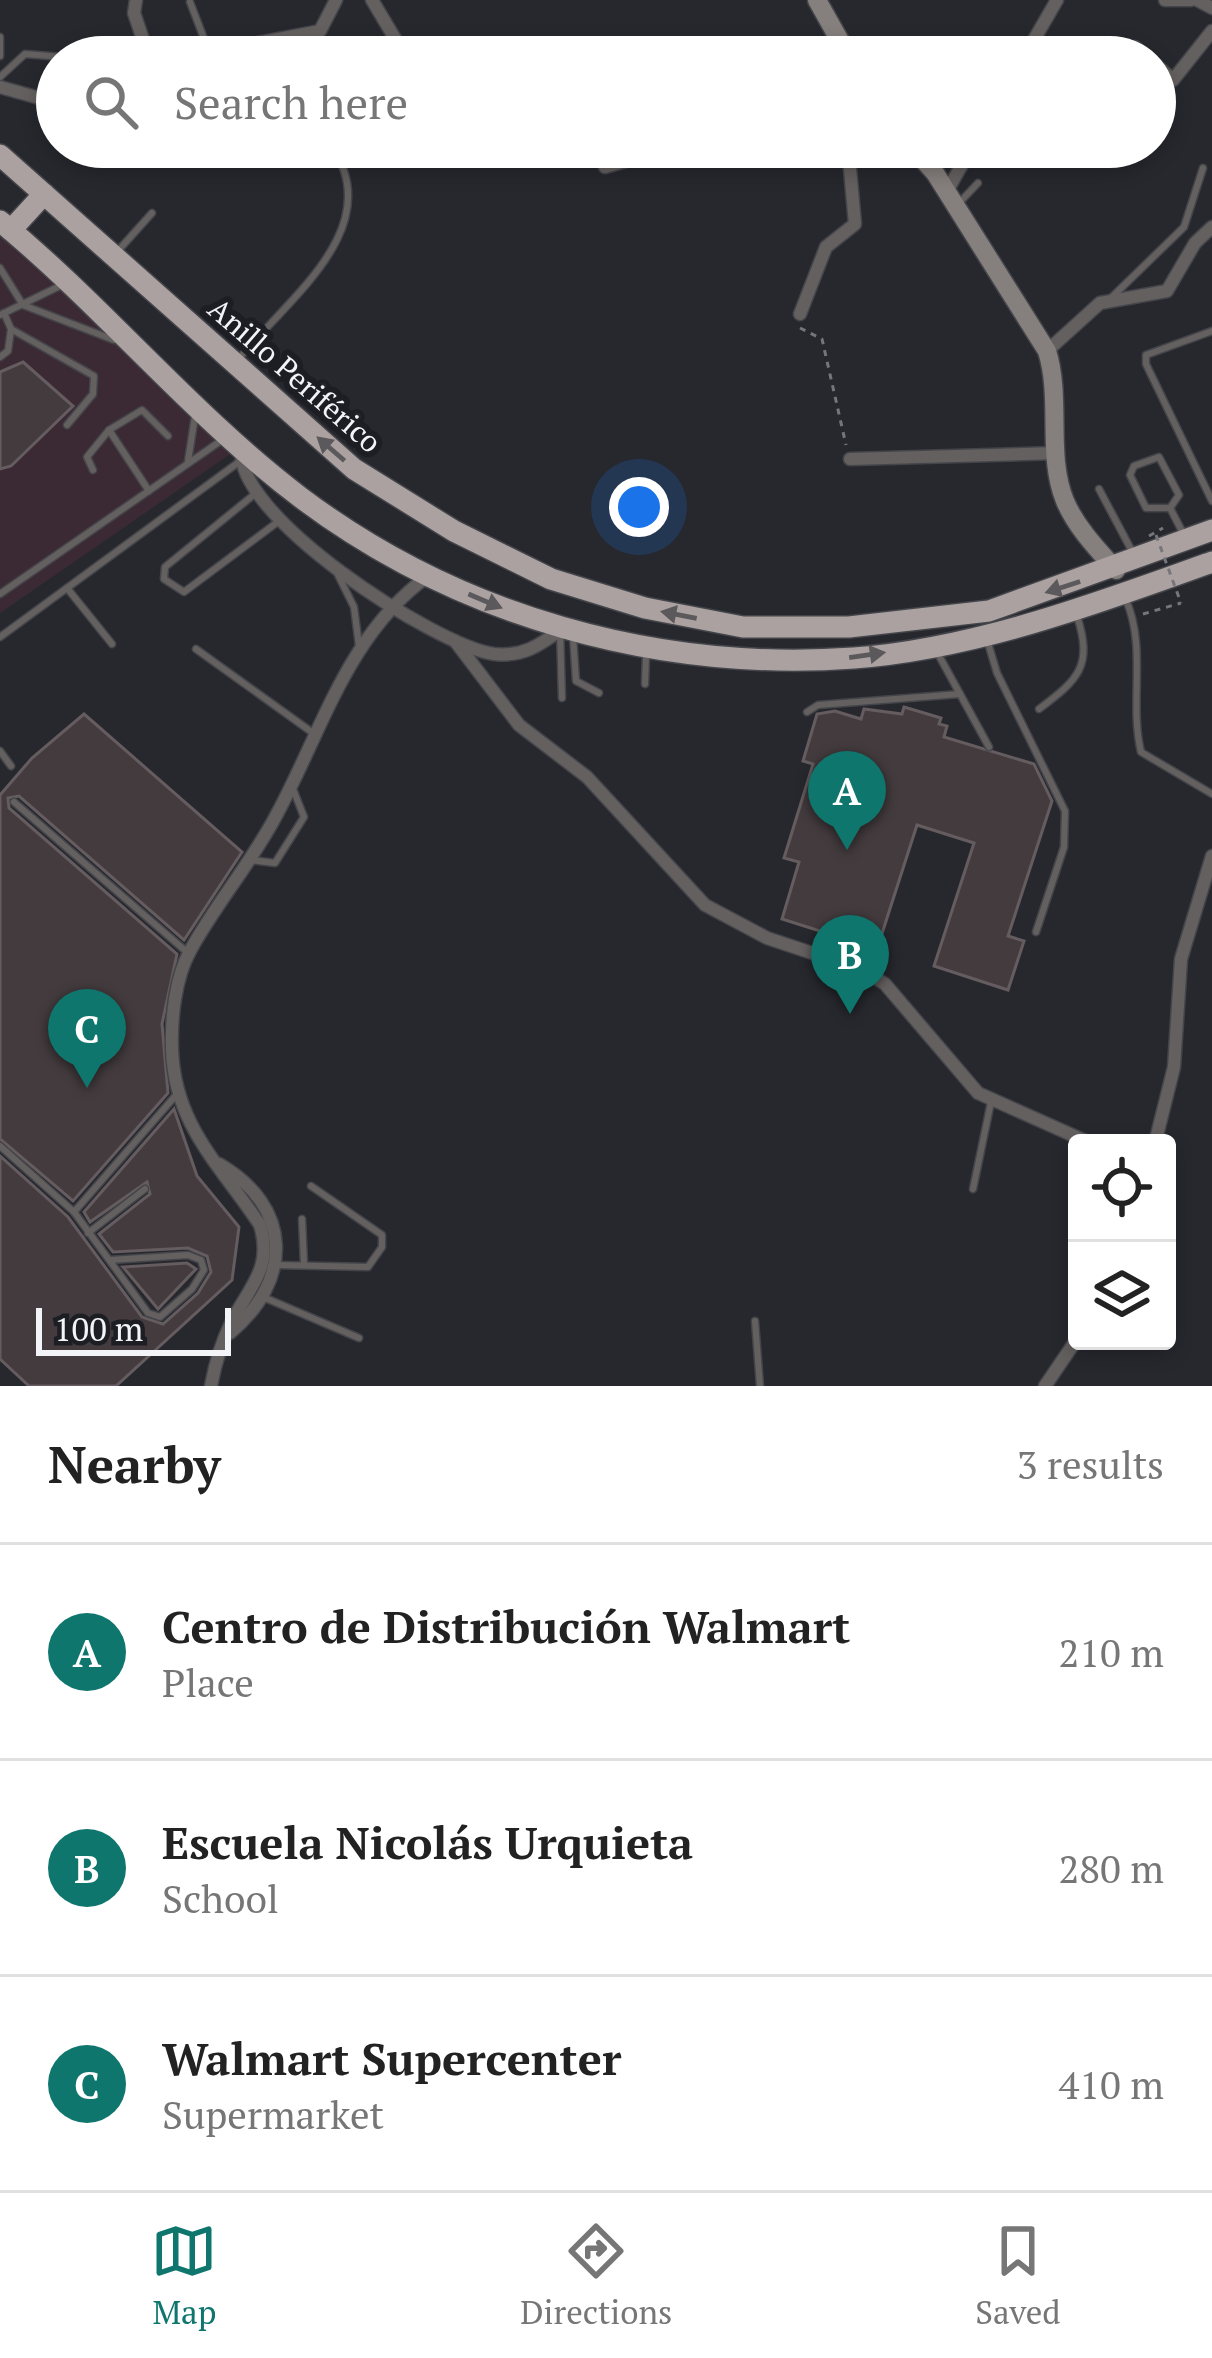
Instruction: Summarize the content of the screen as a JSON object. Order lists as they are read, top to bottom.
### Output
{
  "streets": {
    "highway": ["Anillo Periférico"]
  },
  "scale_bar": "100 m",
  "page": {
    "search": "Search here",
    "pins": ["A", "B", "C"],
    "scale": "100 m",
    "heading": ["Nearby", "3 results"],
    "list": [
      {
        "mark": "A",
        "name": "Centro de Distribución Walmart",
        "note": "Place",
        "value": "210 m"
      },
      {
        "mark": "B",
        "name": "Escuela Nicolás Urquieta",
        "note": "School",
        "value": "280 m"
      },
      {
        "mark": "C",
        "name": "Walmart Supercenter",
        "note": "Supermarket",
        "value": "410 m"
      }
    ],
    "nav": ["Map", "Directions", "Saved"]
  }
}
